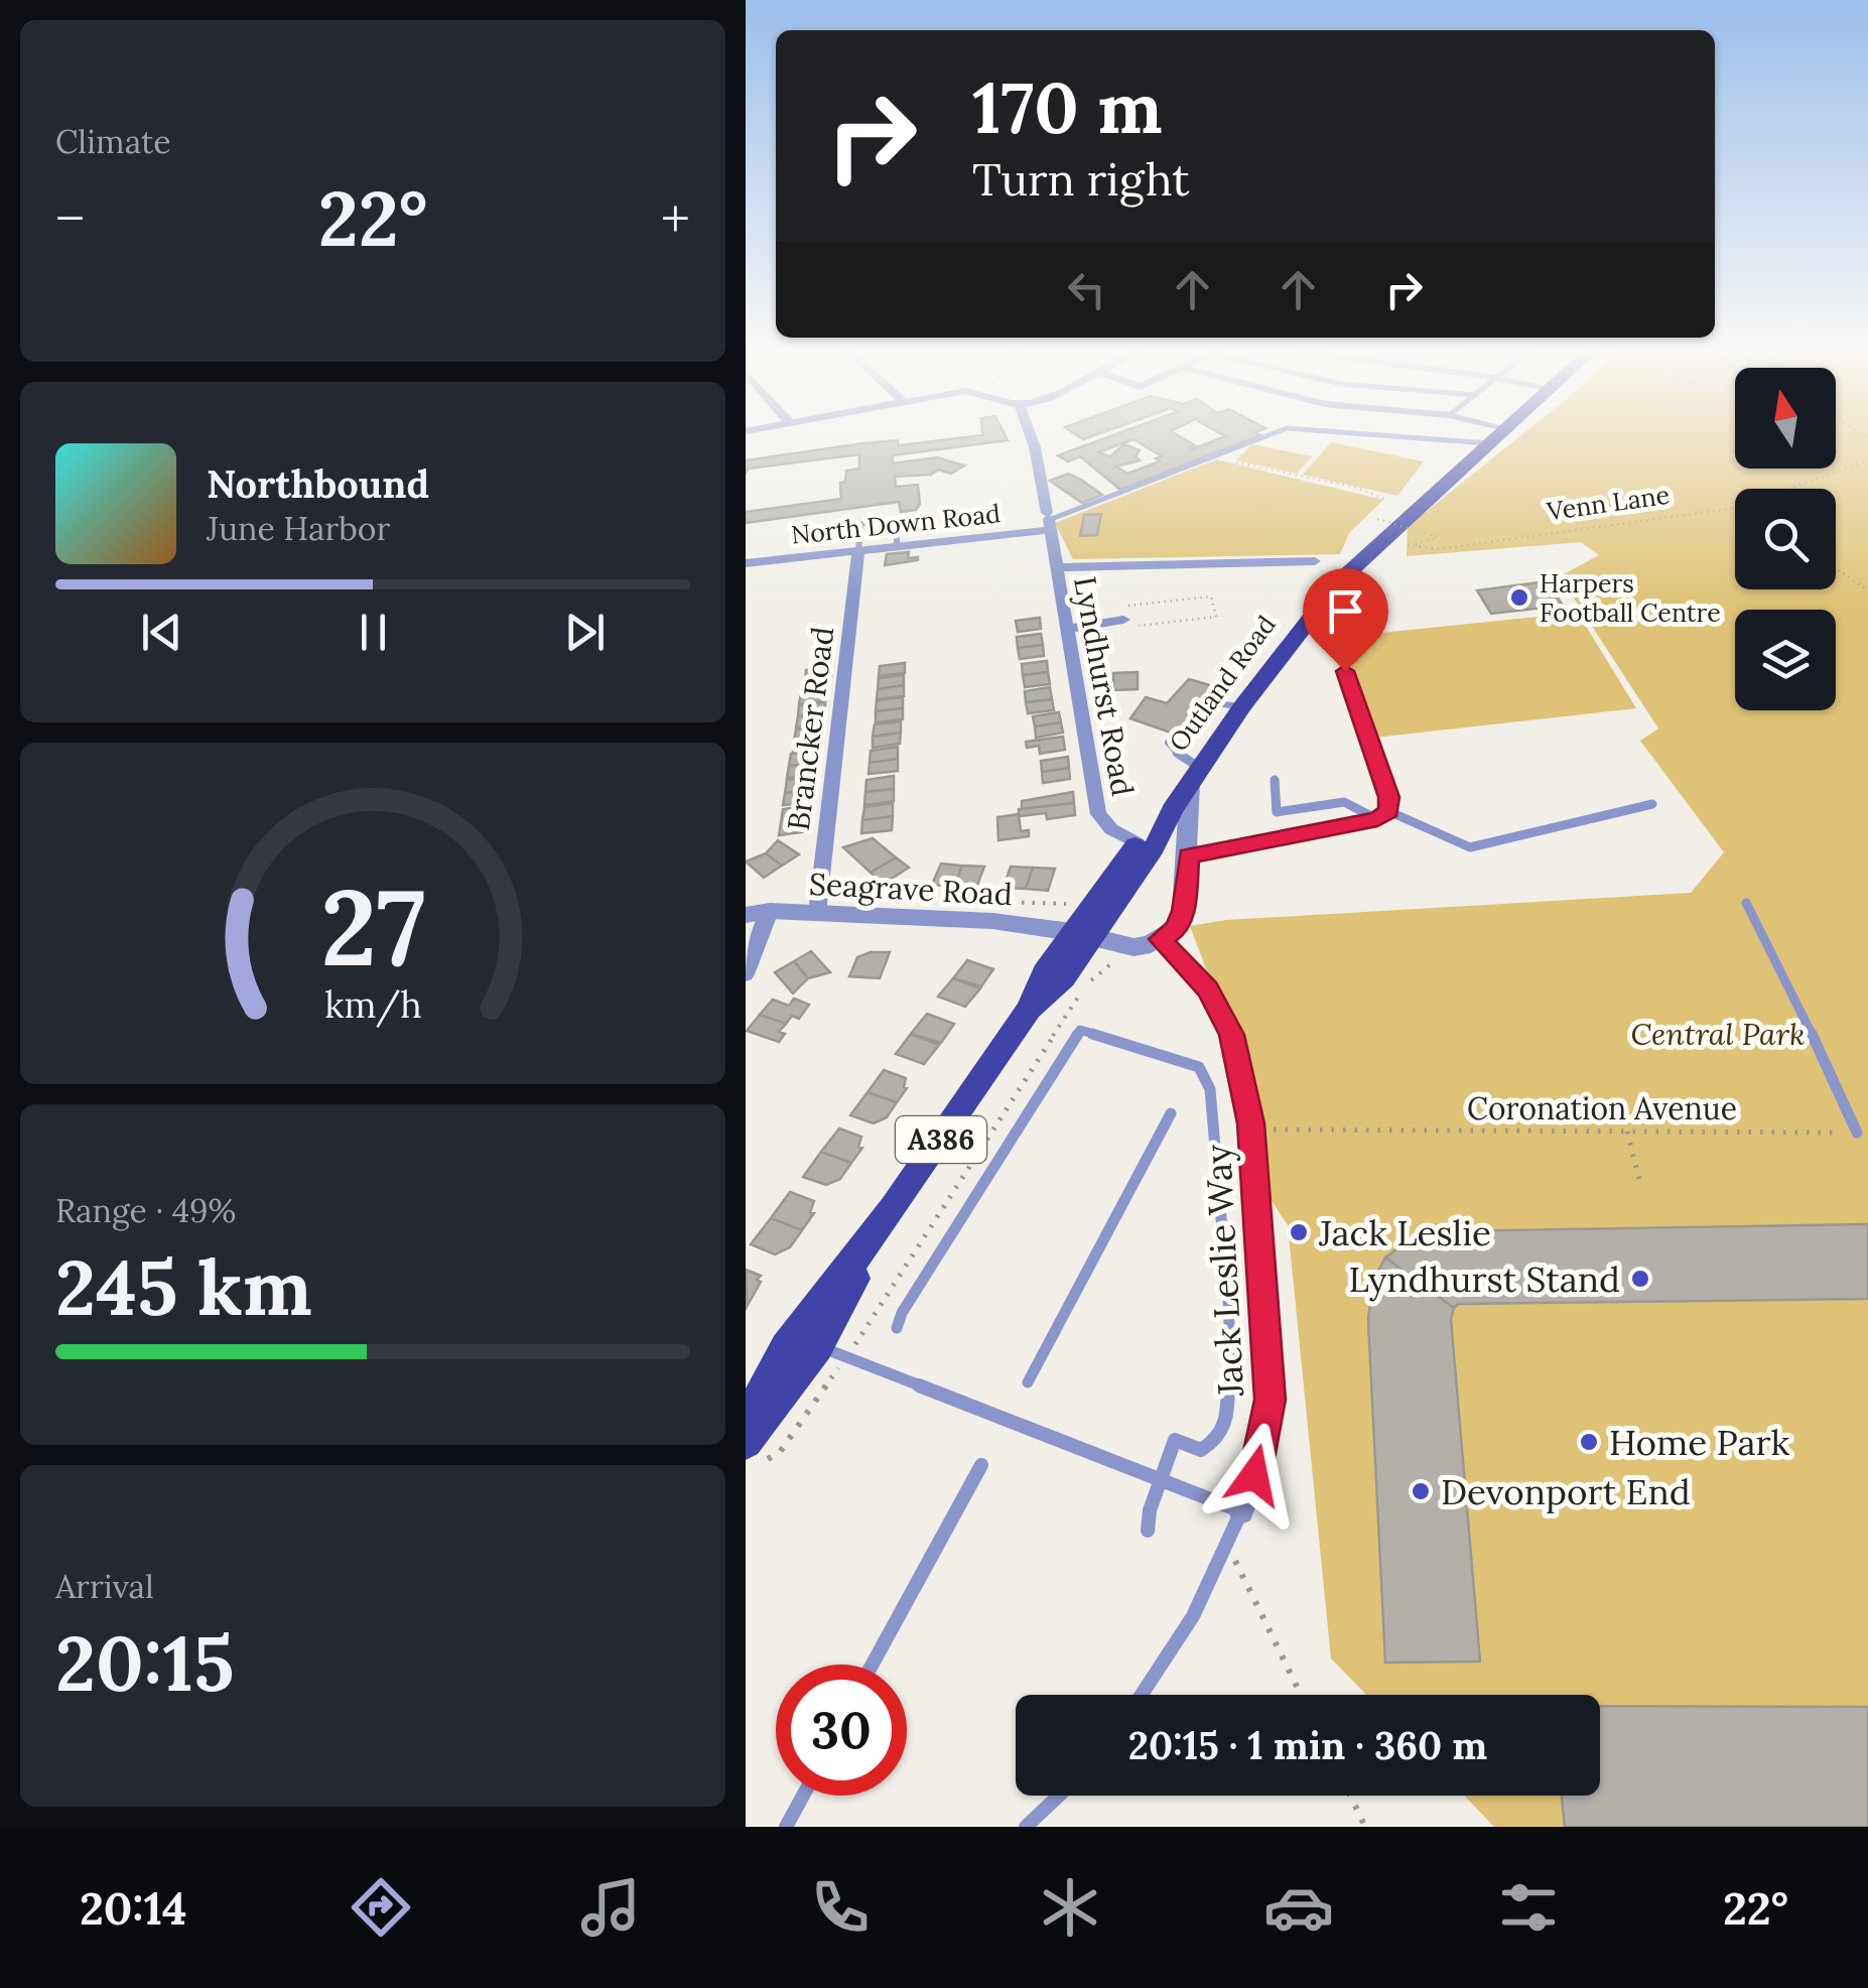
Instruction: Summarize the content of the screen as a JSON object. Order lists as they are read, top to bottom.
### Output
{
  "streets": {
    "main road": ["Outland Road", "A386"],
    "street": [
      "North Down Road",
      "Lyndhurst Road",
      "Brancker Road",
      "Seagrave Road",
      "Jack Leslie Way"
    ],
    "path": ["Venn Lane", "Coronation Avenue"]
  },
  "crossings": [
    ["North Down Road", "Lyndhurst Road"],
    ["North Down Road", "Brancker Road"],
    ["Outland Road", "Lyndhurst Road"],
    ["Outland Road", "Seagrave Road"],
    ["Brancker Road", "Seagrave Road"],
    ["Seagrave Road", "Jack Leslie Way"],
    ["Coronation Avenue", "Jack Leslie Way"]
  ],
  "parks": ["Central Park"],
  "places": [
    "Harpers Football Centre",
    "Jack Leslie",
    "Lyndhurst Stand",
    "Home Park",
    "Devonport End"
  ],
  "north": "top",
  "page": {
    "tile": [
      "Climate",
      ["Range · 49%", "245 km"],
      ["Arrival", "20:15"]
    ],
    "turn": ["170 m", "Turn right"],
    "heat": ["−", "22°", "+"],
    "song": ["Northbound", "June Harbor"],
    "limit": "30",
    "trip": "20:15 · 1 min · 360 m",
    "tabs": ["20:14", "22°"],
    "gauge": ["27", "km/h"]
  }
}
